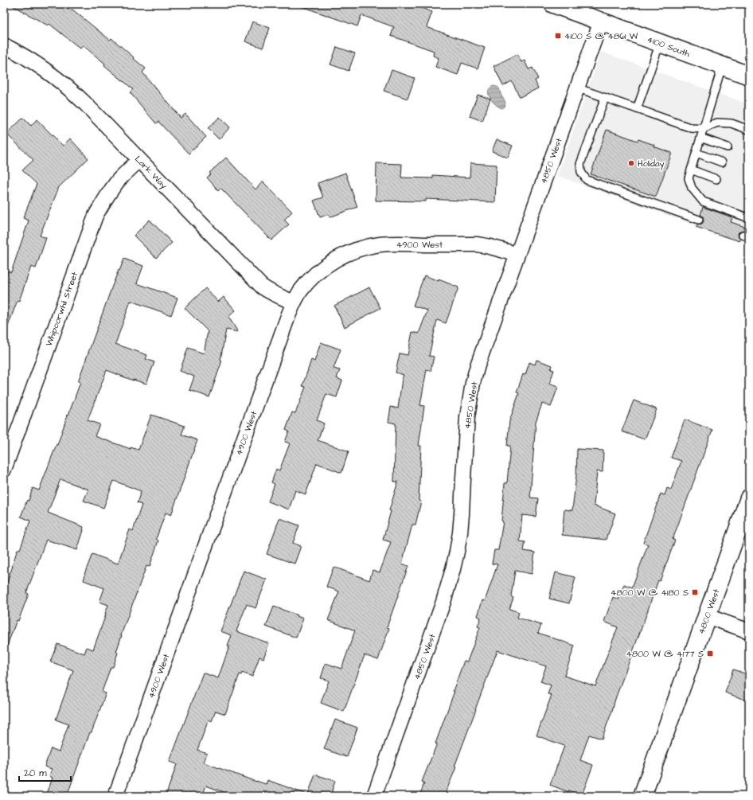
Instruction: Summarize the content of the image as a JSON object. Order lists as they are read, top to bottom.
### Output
{
  "streets": {
    "main road": ["4100 South", "4800 West"],
    "street": [
      "4850 West",
      "Lark Way",
      "4900 West",
      "Whipoorwhil Street"
    ]
  },
  "crossings": [
    ["4100 South", "4850 West"],
    ["4850 West", "4900 West"],
    ["Lark Way", "4900 West"],
    ["Lark Way", "Whipoorwhil Street"]
  ],
  "places": {
    "transit": ["4100 S @ 4861 W", "4800 W @ 4180 S", "4800 W @ 4177 S"],
    "other": ["Holiday"]
  },
  "scale_bar": "20 m"
}
